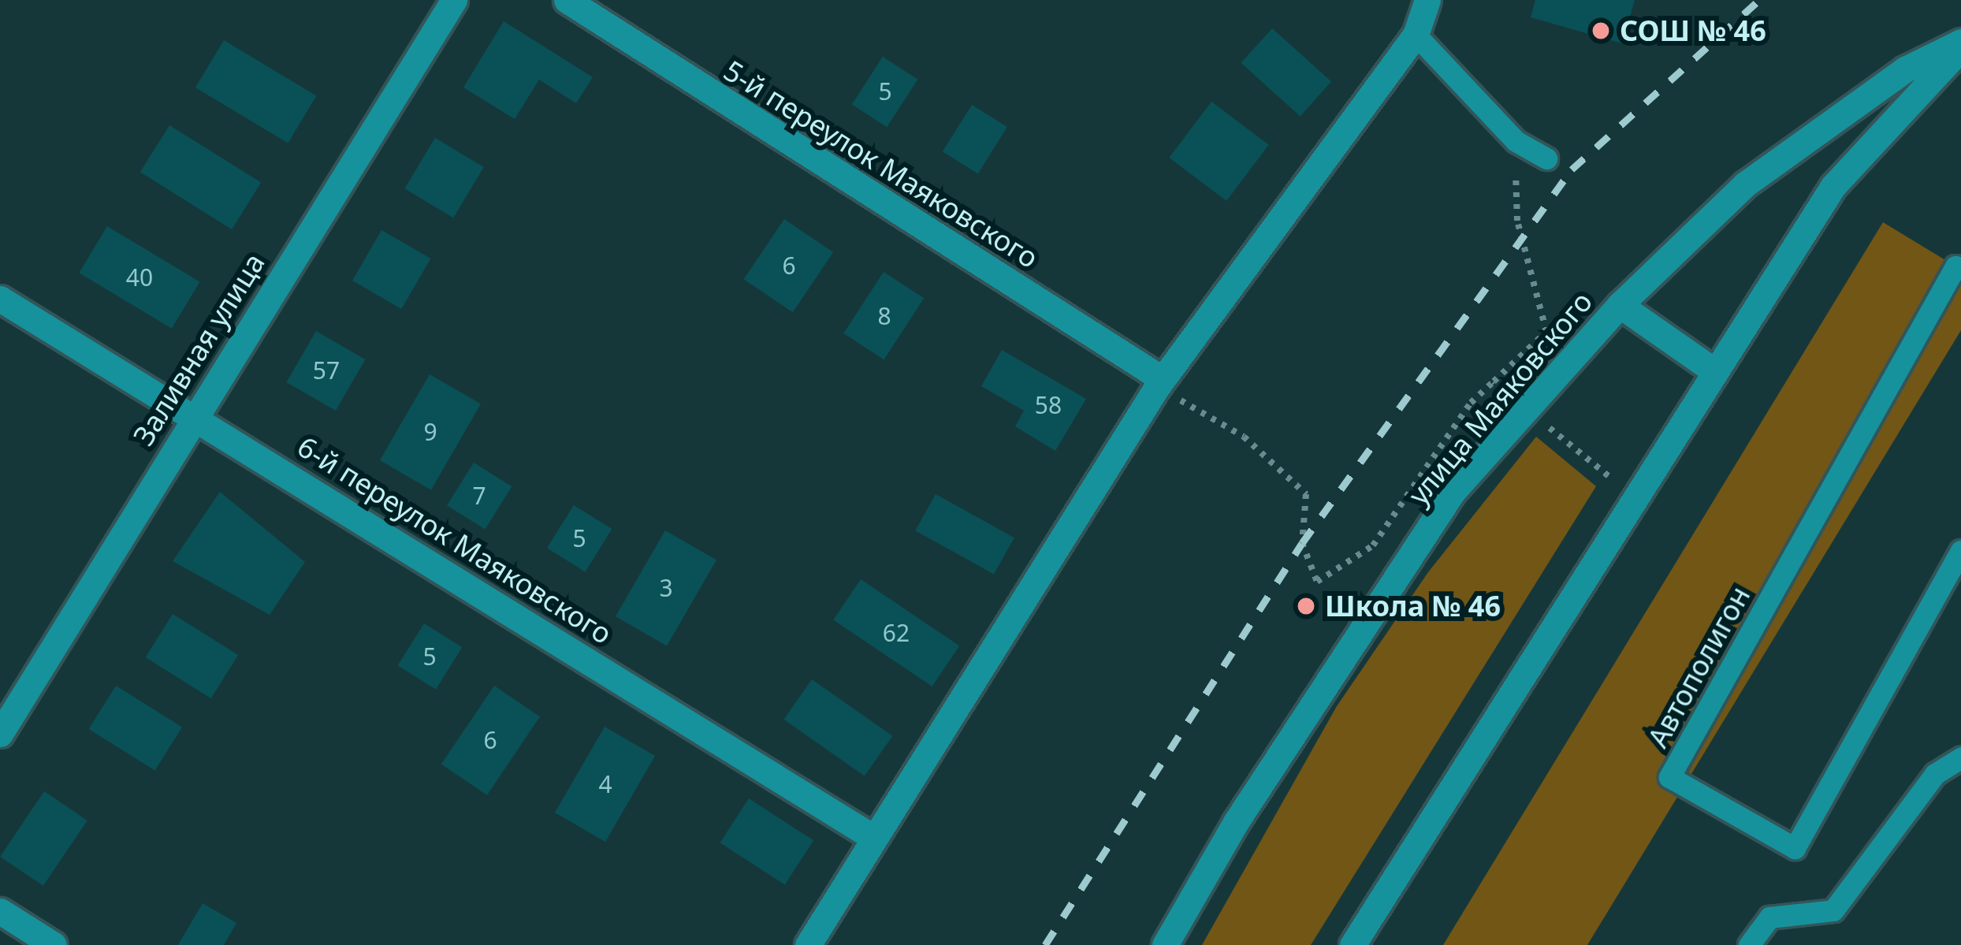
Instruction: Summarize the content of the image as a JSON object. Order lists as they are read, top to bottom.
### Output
{
  "streets": {
    "street": [
      "5-й переулок Маяковского",
      "Заливная улица",
      "улица Маяковского",
      "6-й переулок Маяковского"
    ],
    "lane": ["Автополигон"]
  },
  "crossings": [
    ["Заливная улица", "6-й переулок Маяковского"]
  ],
  "places": ["СОШ № 46", "Школа № 46"],
  "house_numbers": [
    "5",
    "6",
    "40",
    "8",
    "57",
    "58",
    "9",
    "7",
    "5",
    "3",
    "62",
    "5",
    "6",
    "4"
  ]
}
